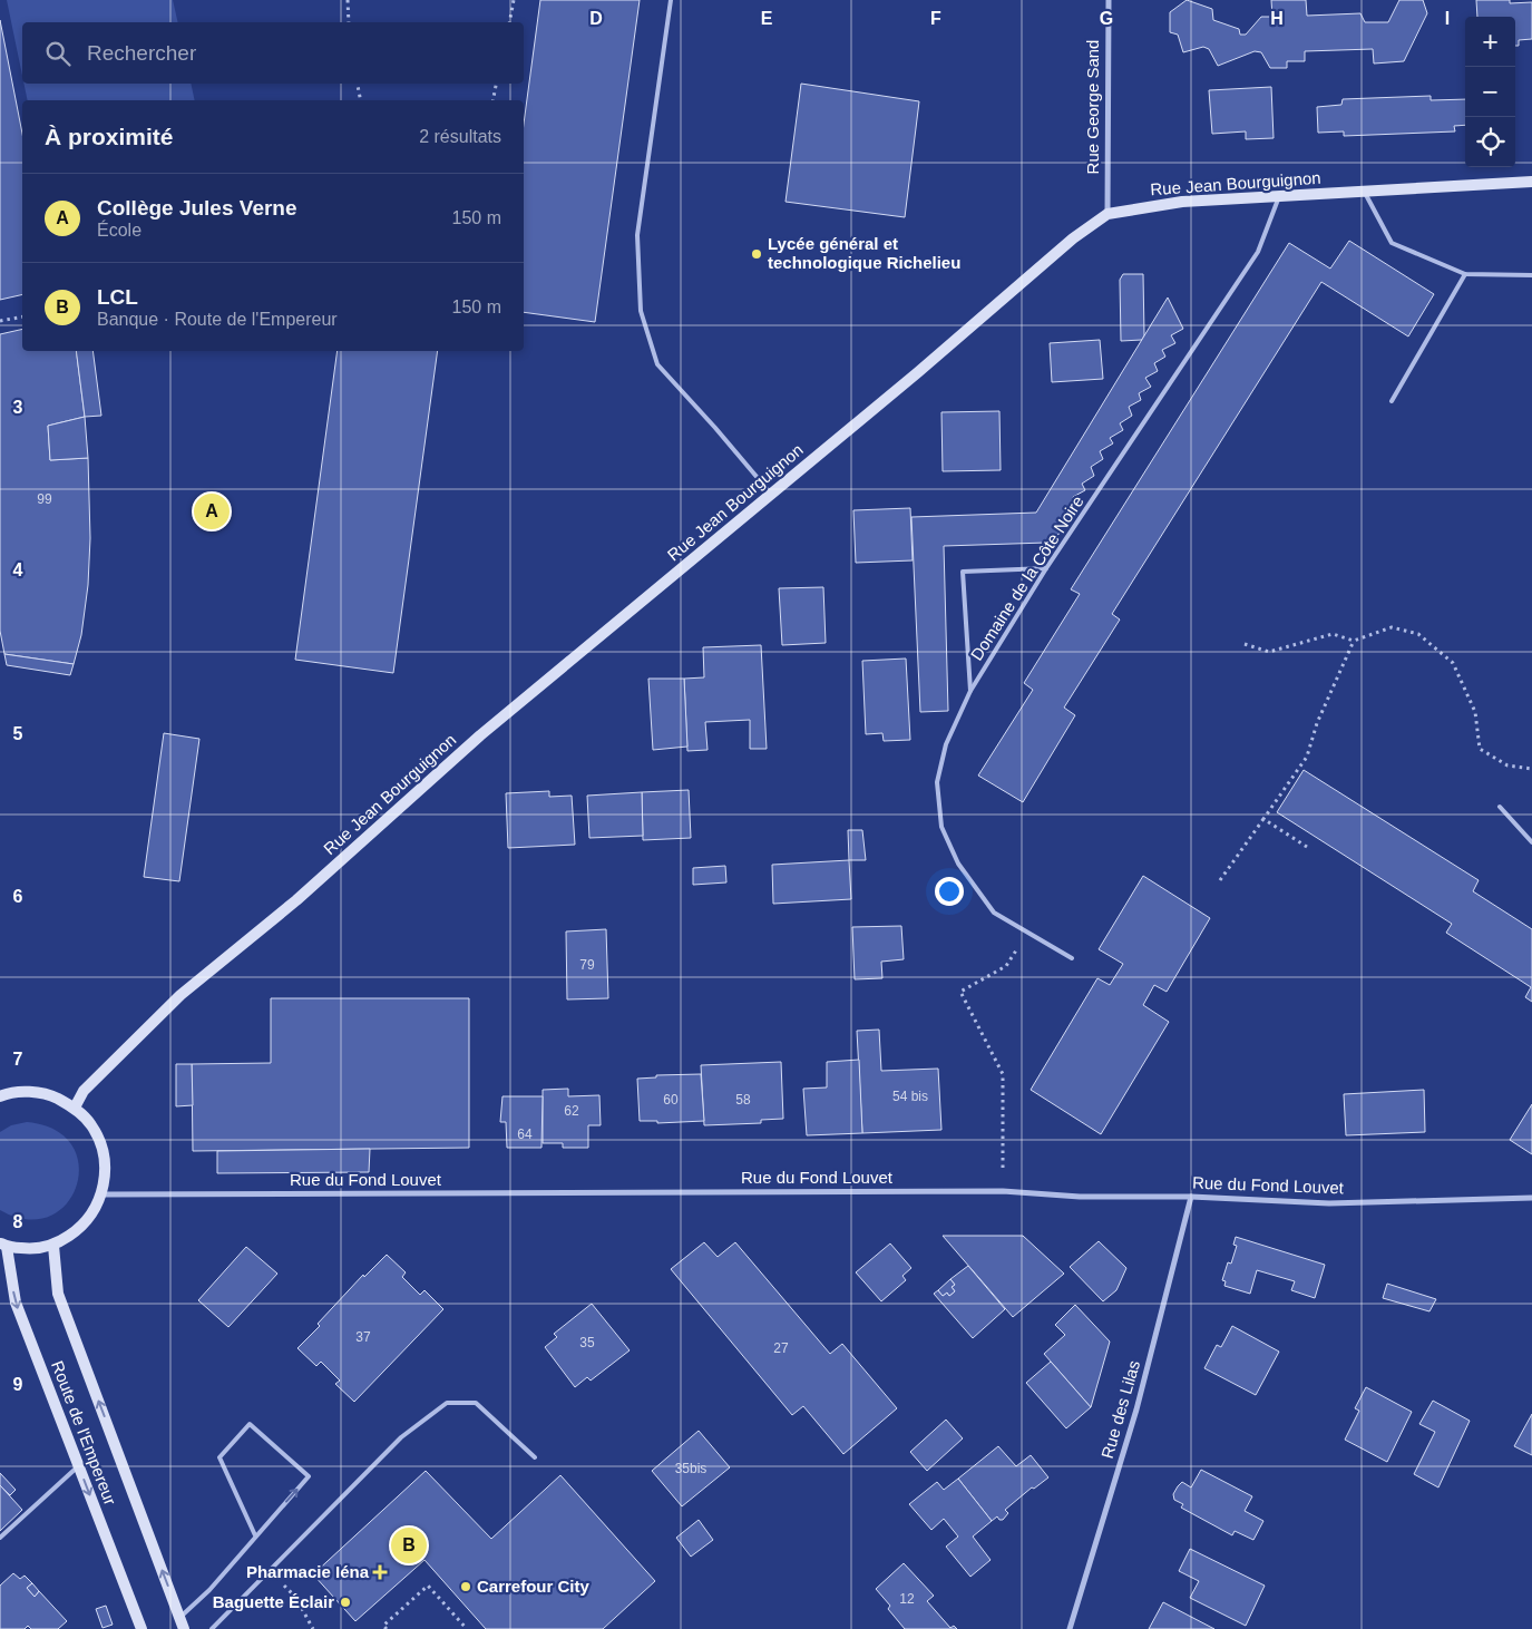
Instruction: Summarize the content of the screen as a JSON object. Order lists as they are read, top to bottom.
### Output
{
  "streets": {
    "street": [
      "Rue George Sand",
      "Rue Jean Bourguignon",
      "Rue du Fond Louvet",
      "Rue des Lilas",
      "Route de l'Empereur"
    ],
    "lane": ["Domaine de la Côte Noire"]
  },
  "crossings": [
    ["Rue George Sand", "Rue Jean Bourguignon"],
    ["Rue Jean Bourguignon", "Domaine de la Côte Noire"],
    ["Rue du Fond Louvet", "Rue des Lilas"]
  ],
  "places": {
    "other": ["Lycée général et technologique Richelieu", "Carrefour City", "Baguette Éclair"],
    "health": ["Pharmacie Iéna"]
  },
  "house_numbers": [
    "99",
    "79",
    "54 bis",
    "60",
    "58",
    "62",
    "64",
    "37",
    "35",
    "27",
    "35bis",
    "12"
  ],
  "page": {
    "map_buttons": ["+", "−"],
    "search": "Rechercher",
    "heading": ["À proximité", "2 résultats"],
    "list": [
      {
        "mark": "A",
        "name": "Collège Jules Verne",
        "note": "École",
        "value": "150 m"
      },
      {
        "mark": "B",
        "name": "LCL",
        "note": "Banque · Route de l'Empereur",
        "value": "150 m"
      }
    ],
    "pins": ["A", "B"]
  },
  "grid": {
    "columns": [
      "D",
      "E",
      "F",
      "G",
      "H",
      "I"
    ],
    "rows": [
      "3",
      "4",
      "5",
      "6",
      "7",
      "8",
      "9"
    ]
  }
}
